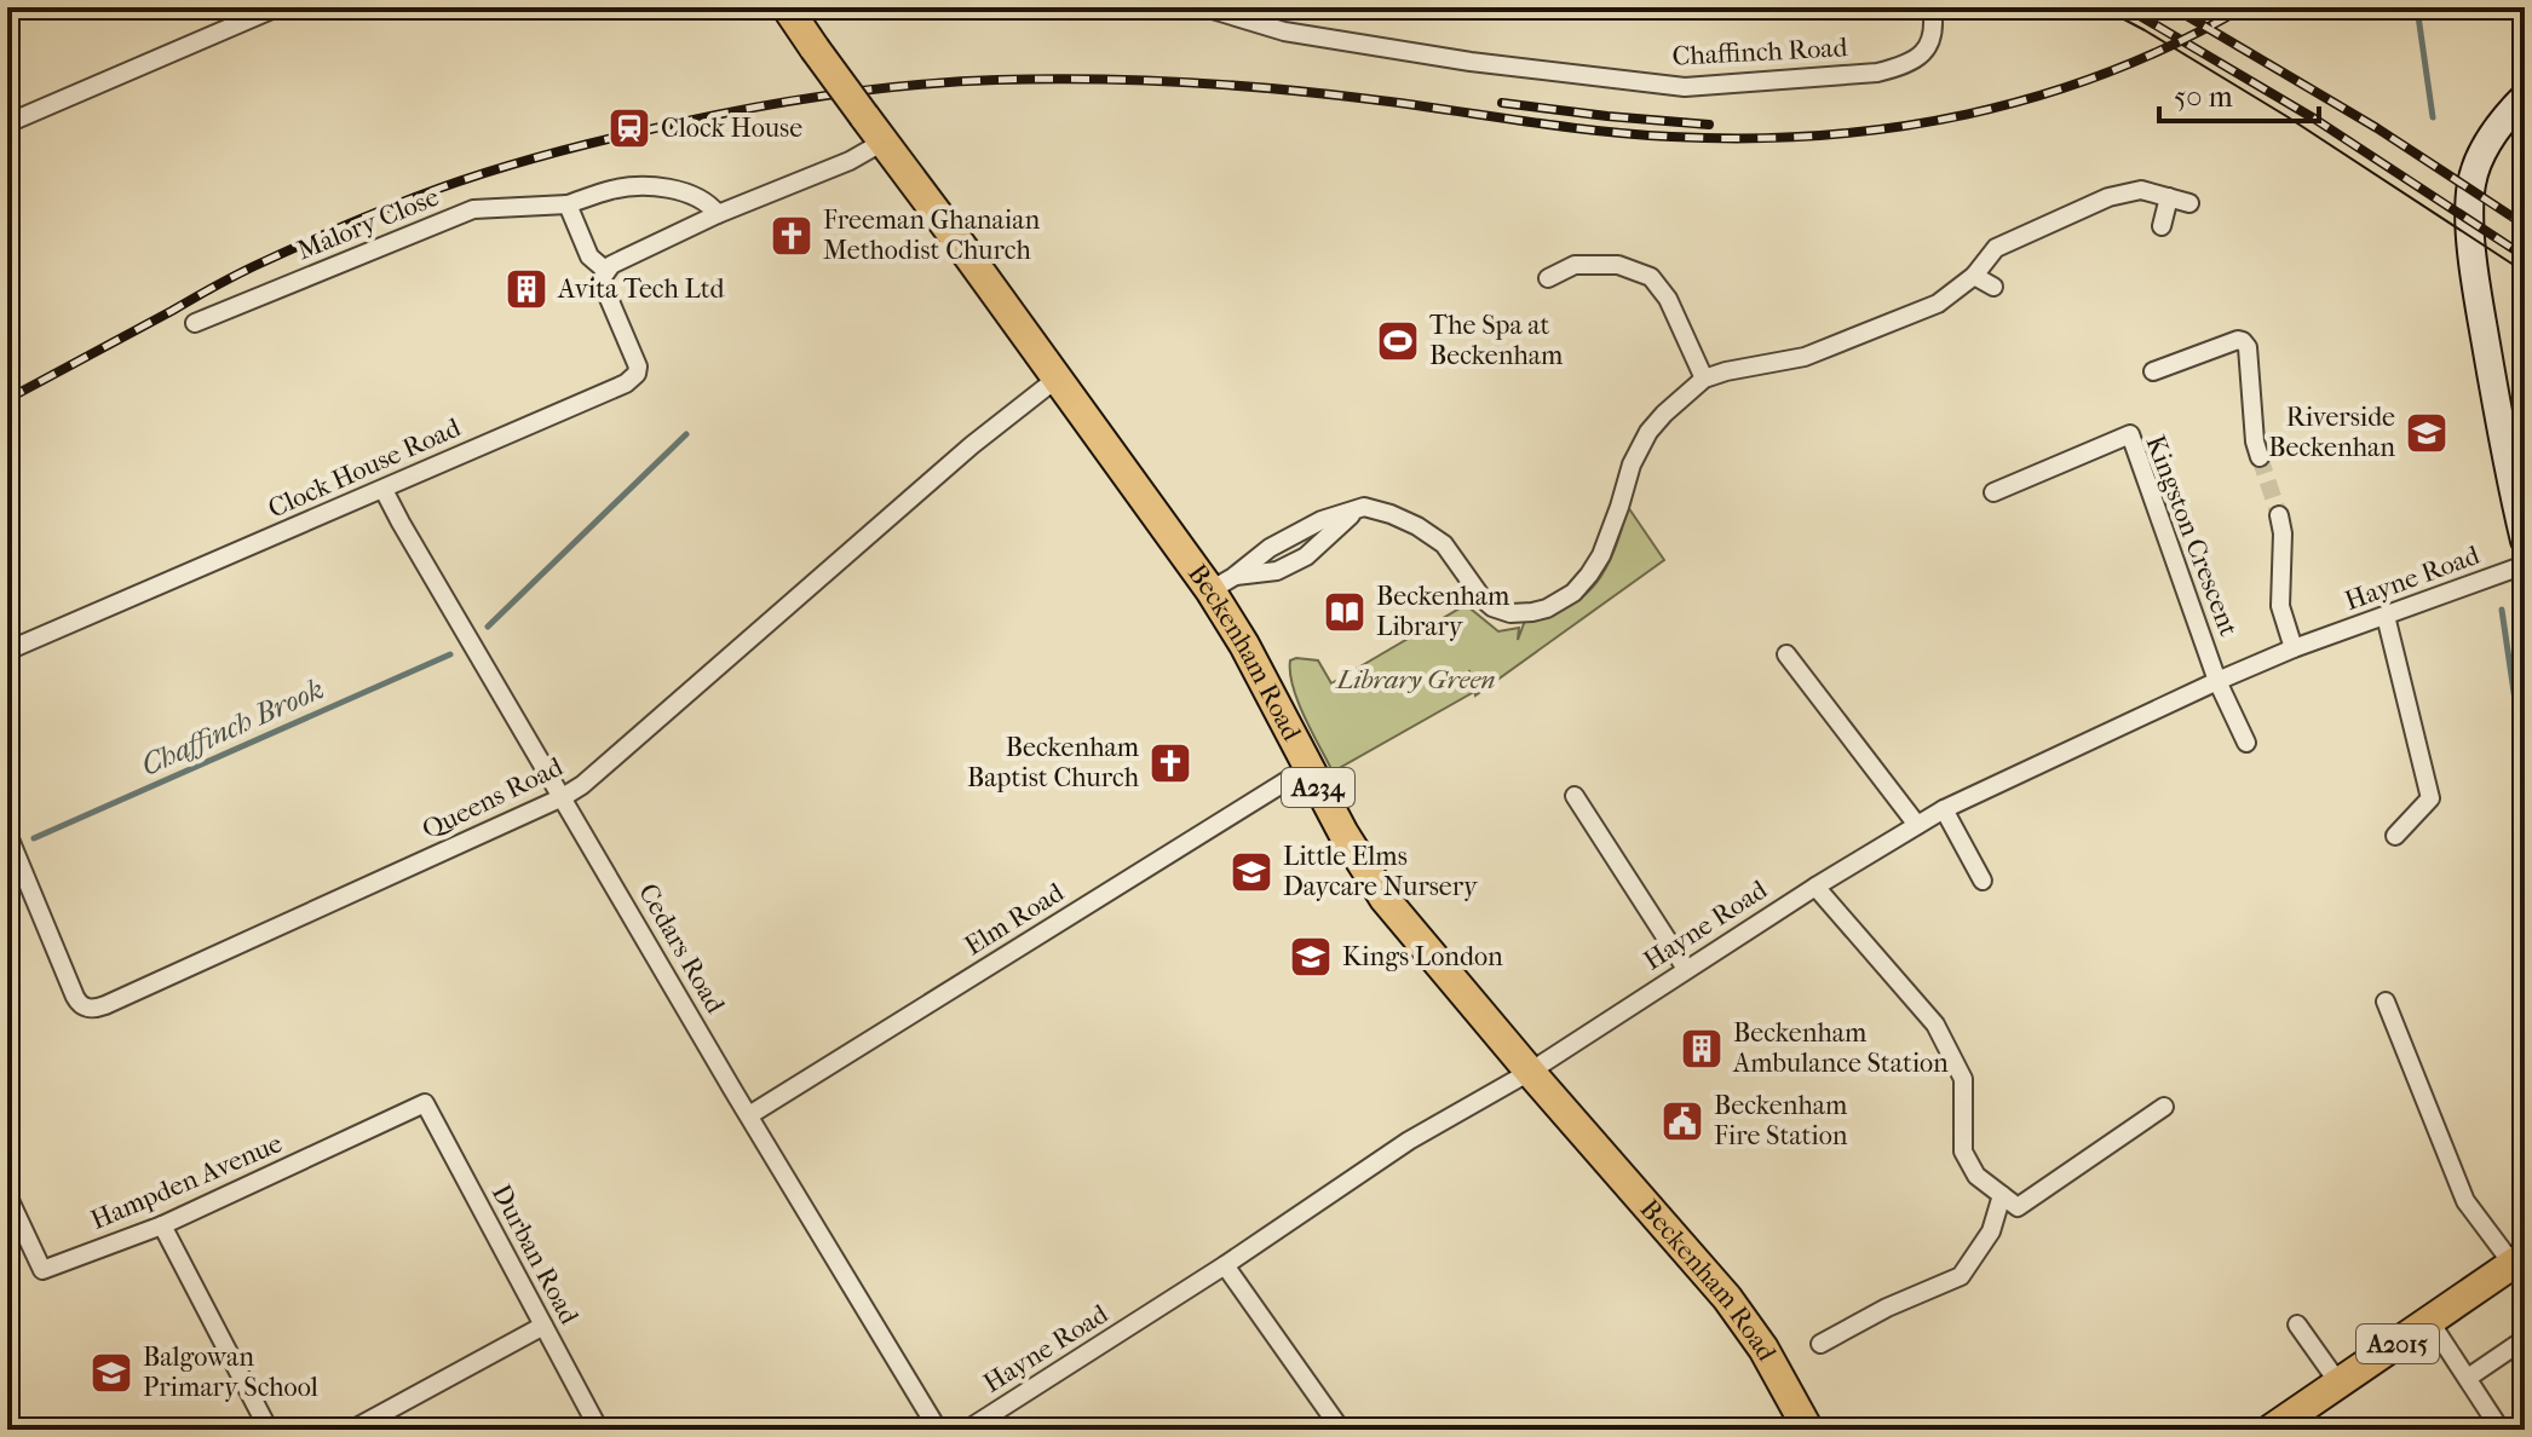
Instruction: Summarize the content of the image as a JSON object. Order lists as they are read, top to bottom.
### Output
{
  "streets": {
    "main road": ["Beckenham Road", "A234", "A2015"],
    "street": [
      "Chaffinch Road",
      "Malory Close",
      "Clock House Road",
      "Kingston Crescent",
      "Hayne Road",
      "Queens Road",
      "Elm Road",
      "Cedars Road",
      "Hampden Avenue",
      "Durban Road"
    ]
  },
  "crossings": [
    ["Malory Close", "Clock House Road"],
    ["Clock House Road", "Cedars Road"],
    ["Kingston Crescent", "Hayne Road"],
    ["Hayne Road", "Beckenham Road"],
    ["Beckenham Road", "Queens Road"],
    ["Beckenham Road", "Elm Road"],
    ["Queens Road", "Cedars Road"],
    ["Elm Road", "Cedars Road"],
    ["Hampden Avenue", "Durban Road"]
  ],
  "water": ["Chaffinch Brook"],
  "parks": ["Library Green"],
  "places": {
    "station": ["Clock House"],
    "church": ["Freeman Ghanaian Methodist Church", "Beckenham Baptist Church"],
    "building": ["Avita Tech Ltd", "Beckenham Ambulance Station"],
    "sports": ["The Spa at Beckenham"],
    "school or university": [
      "Riverside Beckenhan",
      "Little Elms Daycare Nursery",
      "Kings London",
      "Balgowan Primary School"
    ],
    "library": ["Beckenham Library"],
    "public building": ["Beckenham Fire Station"]
  },
  "scale_bar": "50 m"
}
